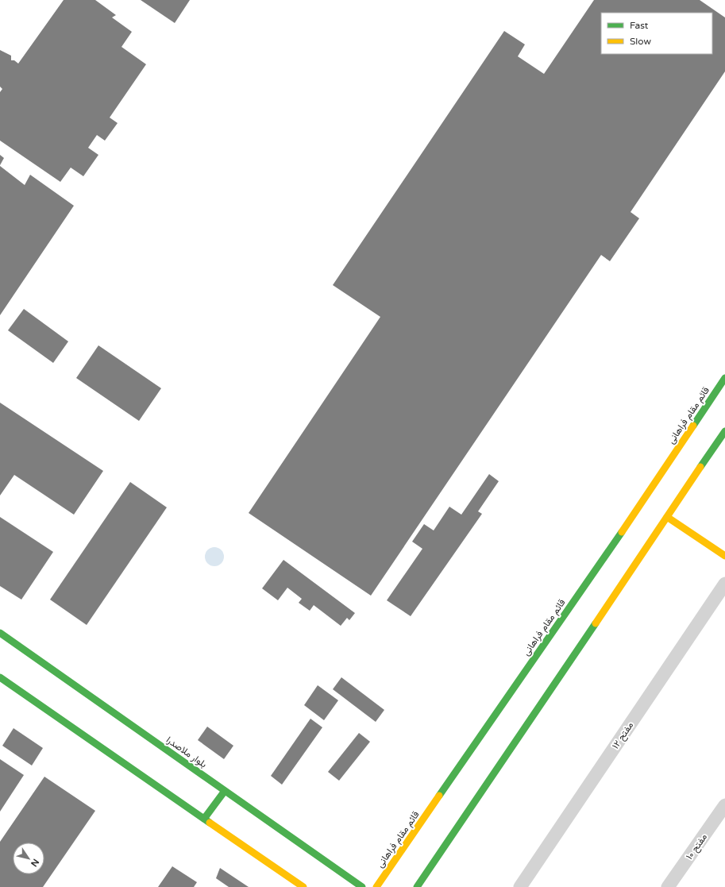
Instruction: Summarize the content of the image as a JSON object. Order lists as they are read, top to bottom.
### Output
{
  "streets": {
    "street": [
      "قائم مقام فراهانی",
      "مفتح ۱۲",
      "بلوار ملاصدرا",
      "مفتح ۱۰"
    ]
  },
  "legend": ["Fast", "Slow"],
  "north": "bottom right"
}
